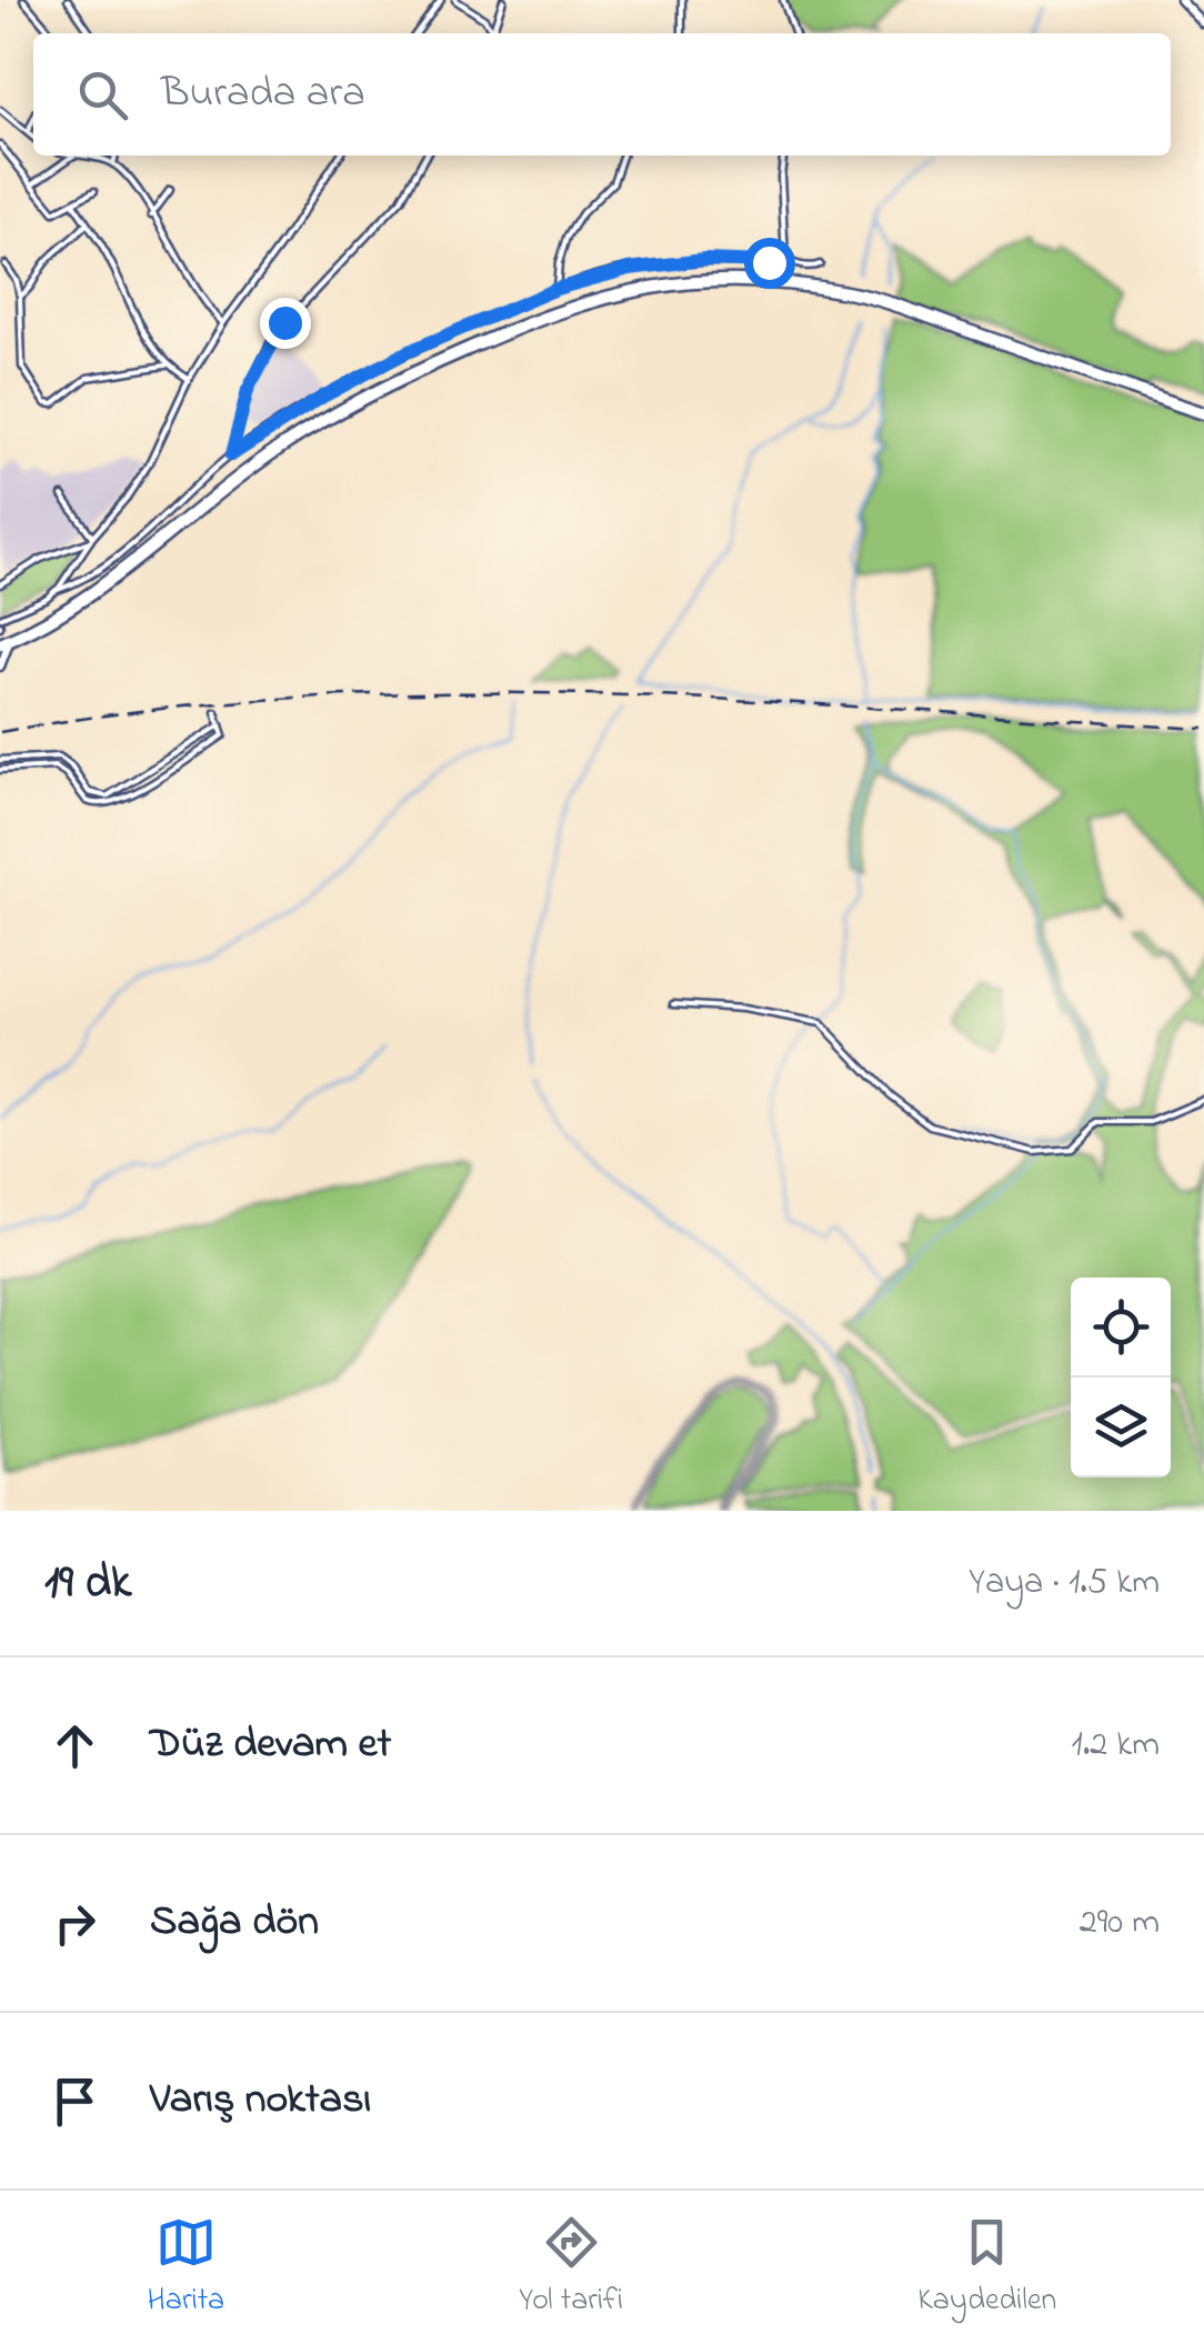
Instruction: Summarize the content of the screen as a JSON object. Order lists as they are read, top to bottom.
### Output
{
  "page": {
    "search": "Burada ara",
    "heading": ["19 dk", "Yaya · 1.5 km"],
    "list": [
      ["Düz devam et", "1.2 km"],
      ["Sağa dön", "290 m"],
      "Varış noktası"
    ],
    "nav": ["Harita", "Yol tarifi", "Kaydedilen"]
  }
}
